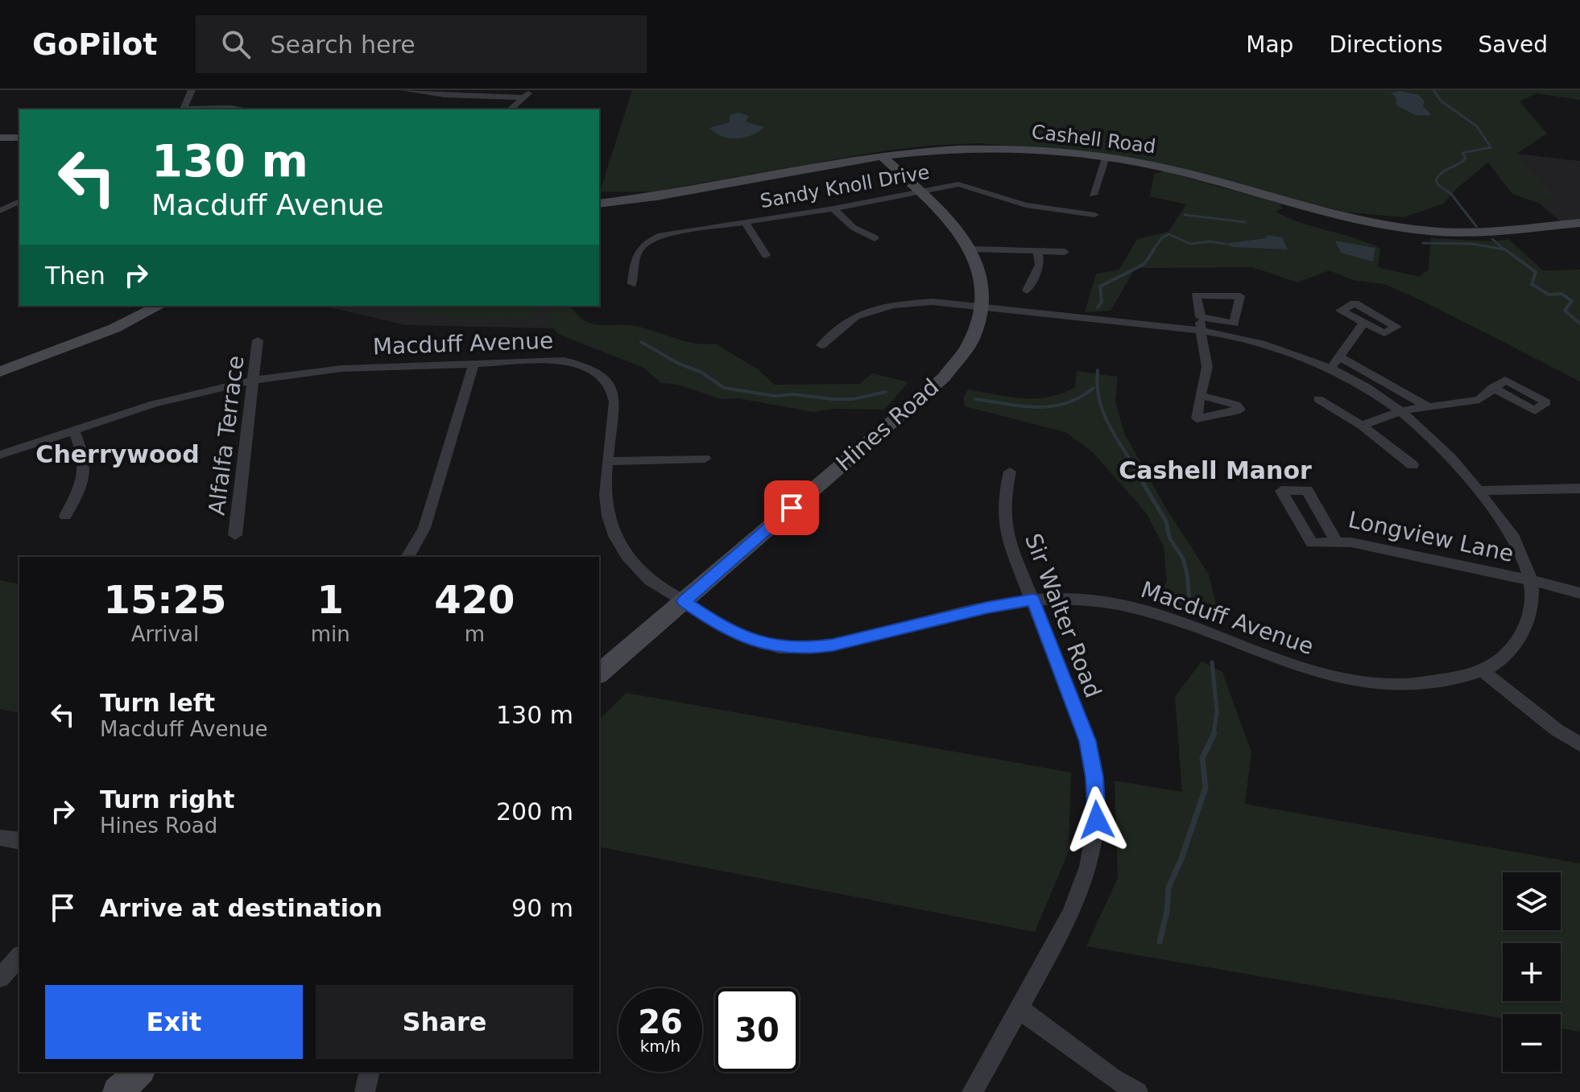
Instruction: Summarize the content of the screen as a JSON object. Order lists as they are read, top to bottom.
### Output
{
  "streets": {
    "street": [
      "Cashell Road",
      "Sandy Knoll Drive",
      "Macduff Avenue",
      "Hines Road",
      "Alfalfa Terrace",
      "Longview Lane",
      "Sir Walter Road"
    ]
  },
  "crossings": [
    ["Cashell Road", "Hines Road"],
    ["Sandy Knoll Drive", "Hines Road"],
    ["Macduff Avenue", "Hines Road"],
    ["Macduff Avenue", "Alfalfa Terrace"],
    ["Macduff Avenue", "Longview Lane"],
    ["Macduff Avenue", "Sir Walter Road"]
  ],
  "districts": ["Cherrywood", "Cashell Manor"],
  "page": {
    "header": "GoPilot",
    "search": "Search here",
    "nav": ["Map", "Directions", "Saved"],
    "turn": ["130 m", "Macduff Avenue"],
    "then": "Then",
    "eta": [
      "15:25",
      "Arrival",
      "1",
      "min",
      "420",
      "m"
    ],
    "list": [
      {
        "name": "Turn left",
        "note": "Macduff Avenue",
        "value": "130 m"
      },
      {
        "name": "Turn right",
        "note": "Hines Road",
        "value": "200 m"
      },
      {
        "name": "Arrive at destination",
        "value": "90 m"
      }
    ],
    "map_buttons": ["+", "−"],
    "buttons": ["Exit", "Share"],
    "speed": "26 km/h",
    "limit": "30"
  }
}
